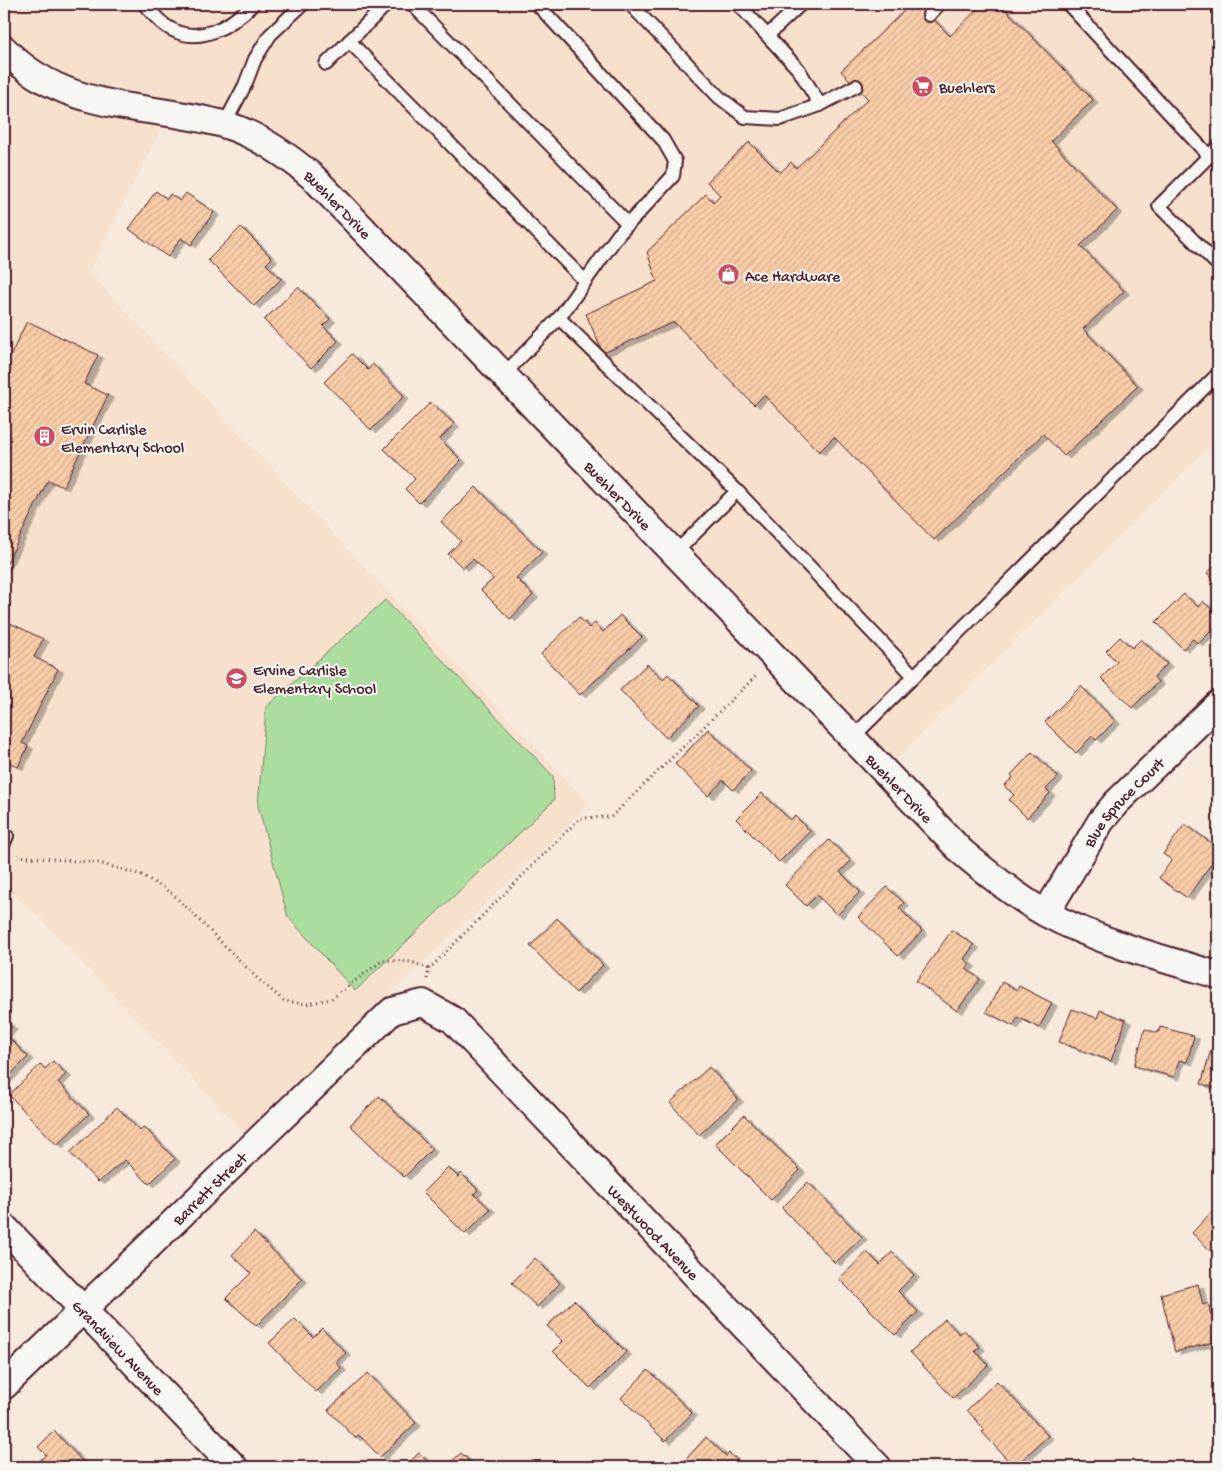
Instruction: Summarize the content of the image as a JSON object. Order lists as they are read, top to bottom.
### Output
{
  "streets": {
    "street": [
      "Buehler Drive",
      "Blue Spruce Court",
      "Barrett Street",
      "Westwood Avenue",
      "Grandview Avenue"
    ]
  },
  "crossings": [
    ["Buehler Drive", "Blue Spruce Court"],
    ["Barrett Street", "Westwood Avenue"],
    ["Barrett Street", "Grandview Avenue"]
  ],
  "places": {
    "supermarket": ["Buehlers"],
    "shop": ["Ace Hardware"],
    "building": ["Ervin Carlisle Elementary School"],
    "school or university": ["Ervine Carlisle Elementary School"]
  }
}
